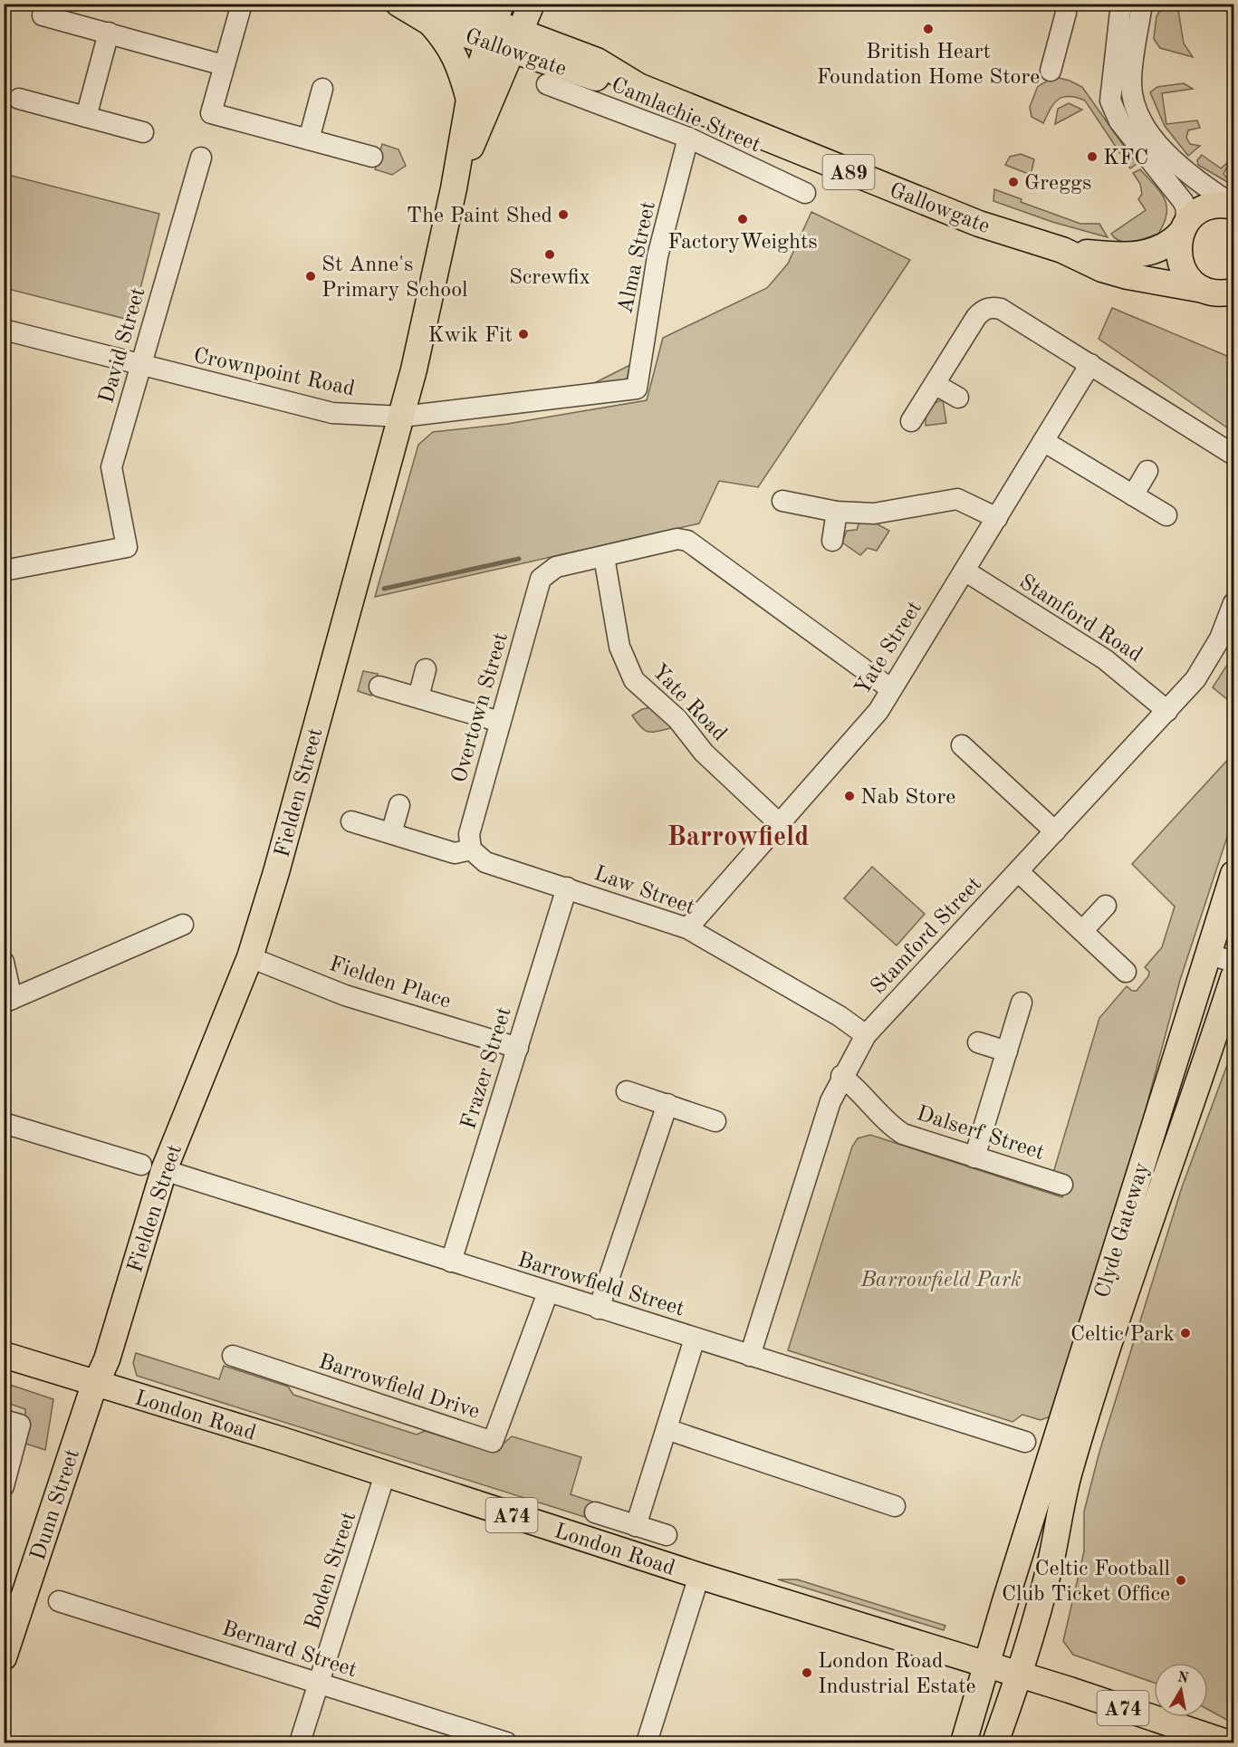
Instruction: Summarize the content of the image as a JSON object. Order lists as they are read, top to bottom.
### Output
{
  "streets": {
    "main road": [
      "Gallowgate",
      "A89",
      "Fielden Street",
      "Clyde Gateway",
      "London Road",
      "Dunn Street",
      "A74"
    ],
    "street": [
      "Camlachie Street",
      "Alma Street",
      "David Street",
      "Crownpoint Road",
      "Stamford Road",
      "Yate Street",
      "Yate Road",
      "Overtown Street",
      "Law Street",
      "Stamford Street",
      "Fielden Place",
      "Frazer Street",
      "Dalserf Street",
      "Barrowfield Street",
      "Barrowfield Drive",
      "Boden Street",
      "Bernard Street"
    ]
  },
  "crossings": [
    ["Gallowgate", "Fielden Street"],
    ["Camlachie Street", "Alma Street"],
    ["Alma Street", "Crownpoint Road"],
    ["David Street", "Crownpoint Road"],
    ["Crownpoint Road", "Fielden Street"],
    ["Stamford Road", "Yate Street"],
    ["Stamford Road", "Stamford Street"],
    ["Yate Street", "Yate Road"],
    ["Yate Street", "Law Street"],
    ["Yate Road", "Overtown Street"],
    ["Overtown Street", "Law Street"],
    ["Fielden Street", "Fielden Place"],
    ["Fielden Street", "Barrowfield Street"],
    ["Fielden Street", "London Road"],
    ["Fielden Street", "Dunn Street"],
    ["Law Street", "Stamford Street"],
    ["Law Street", "Frazer Street"],
    ["Stamford Street", "Dalserf Street"],
    ["Stamford Street", "Barrowfield Street"],
    ["Fielden Place", "Frazer Street"],
    ["Frazer Street", "Barrowfield Street"],
    ["Clyde Gateway", "London Road"],
    ["Barrowfield Street", "Barrowfield Drive"],
    ["London Road", "Dunn Street"],
    ["London Road", "Boden Street"],
    ["Boden Street", "Bernard Street"]
  ],
  "districts": ["Barrowfield"],
  "parks": ["Barrowfield Park"],
  "places": [
    "British Heart Foundation Home Store",
    "KFC",
    "Greggs",
    "The Paint Shed",
    "FactoryWeights",
    "Screwfix",
    "St Anne's Primary School",
    "Kwik Fit",
    "Nab Store",
    "Celtic Park",
    "Celtic Football Club Ticket Office",
    "London Road Industrial Estate"
  ],
  "north": "top"
}
